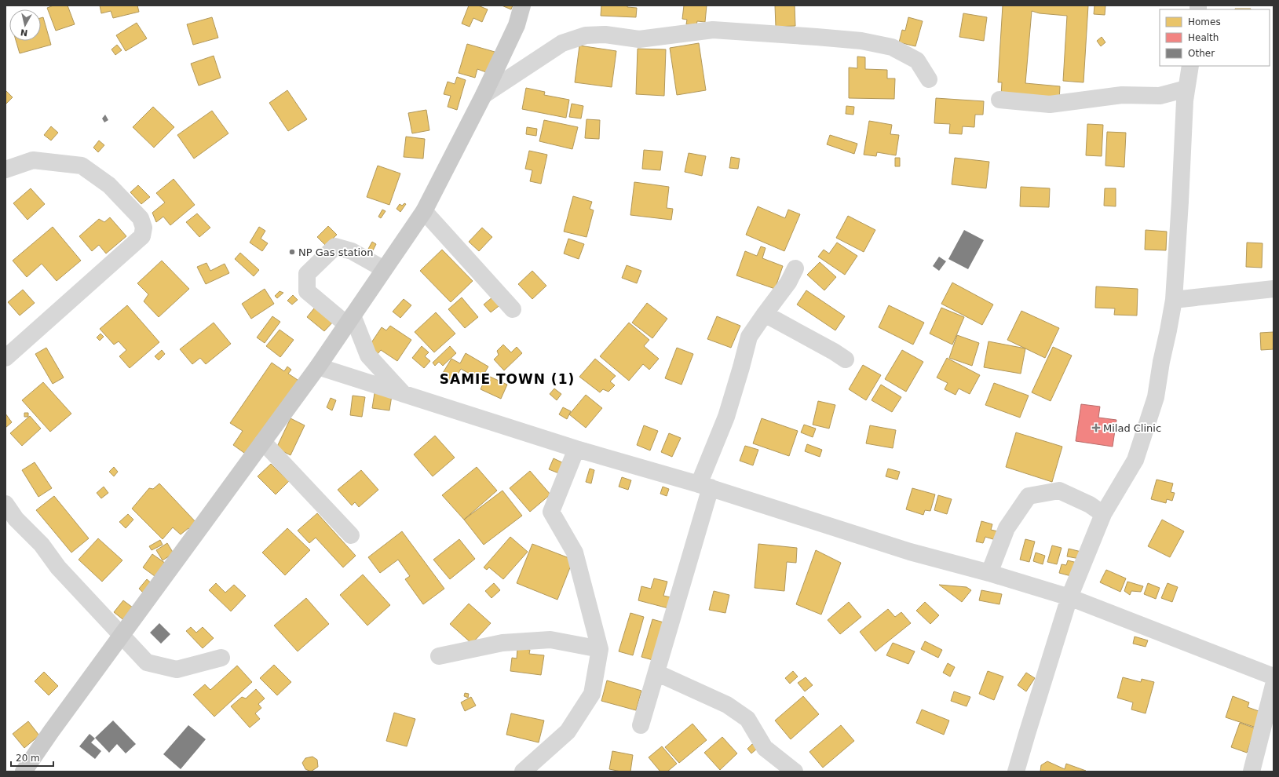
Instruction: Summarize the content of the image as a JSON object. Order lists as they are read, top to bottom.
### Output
{
  "districts": ["SAMIE TOWN (1)"],
  "places": {
    "other": ["NP Gas station"],
    "health": ["Milad Clinic"]
  },
  "legend": ["Homes", "Health", "Other"],
  "scale_bar": "20 m",
  "north": "bottom"
}
